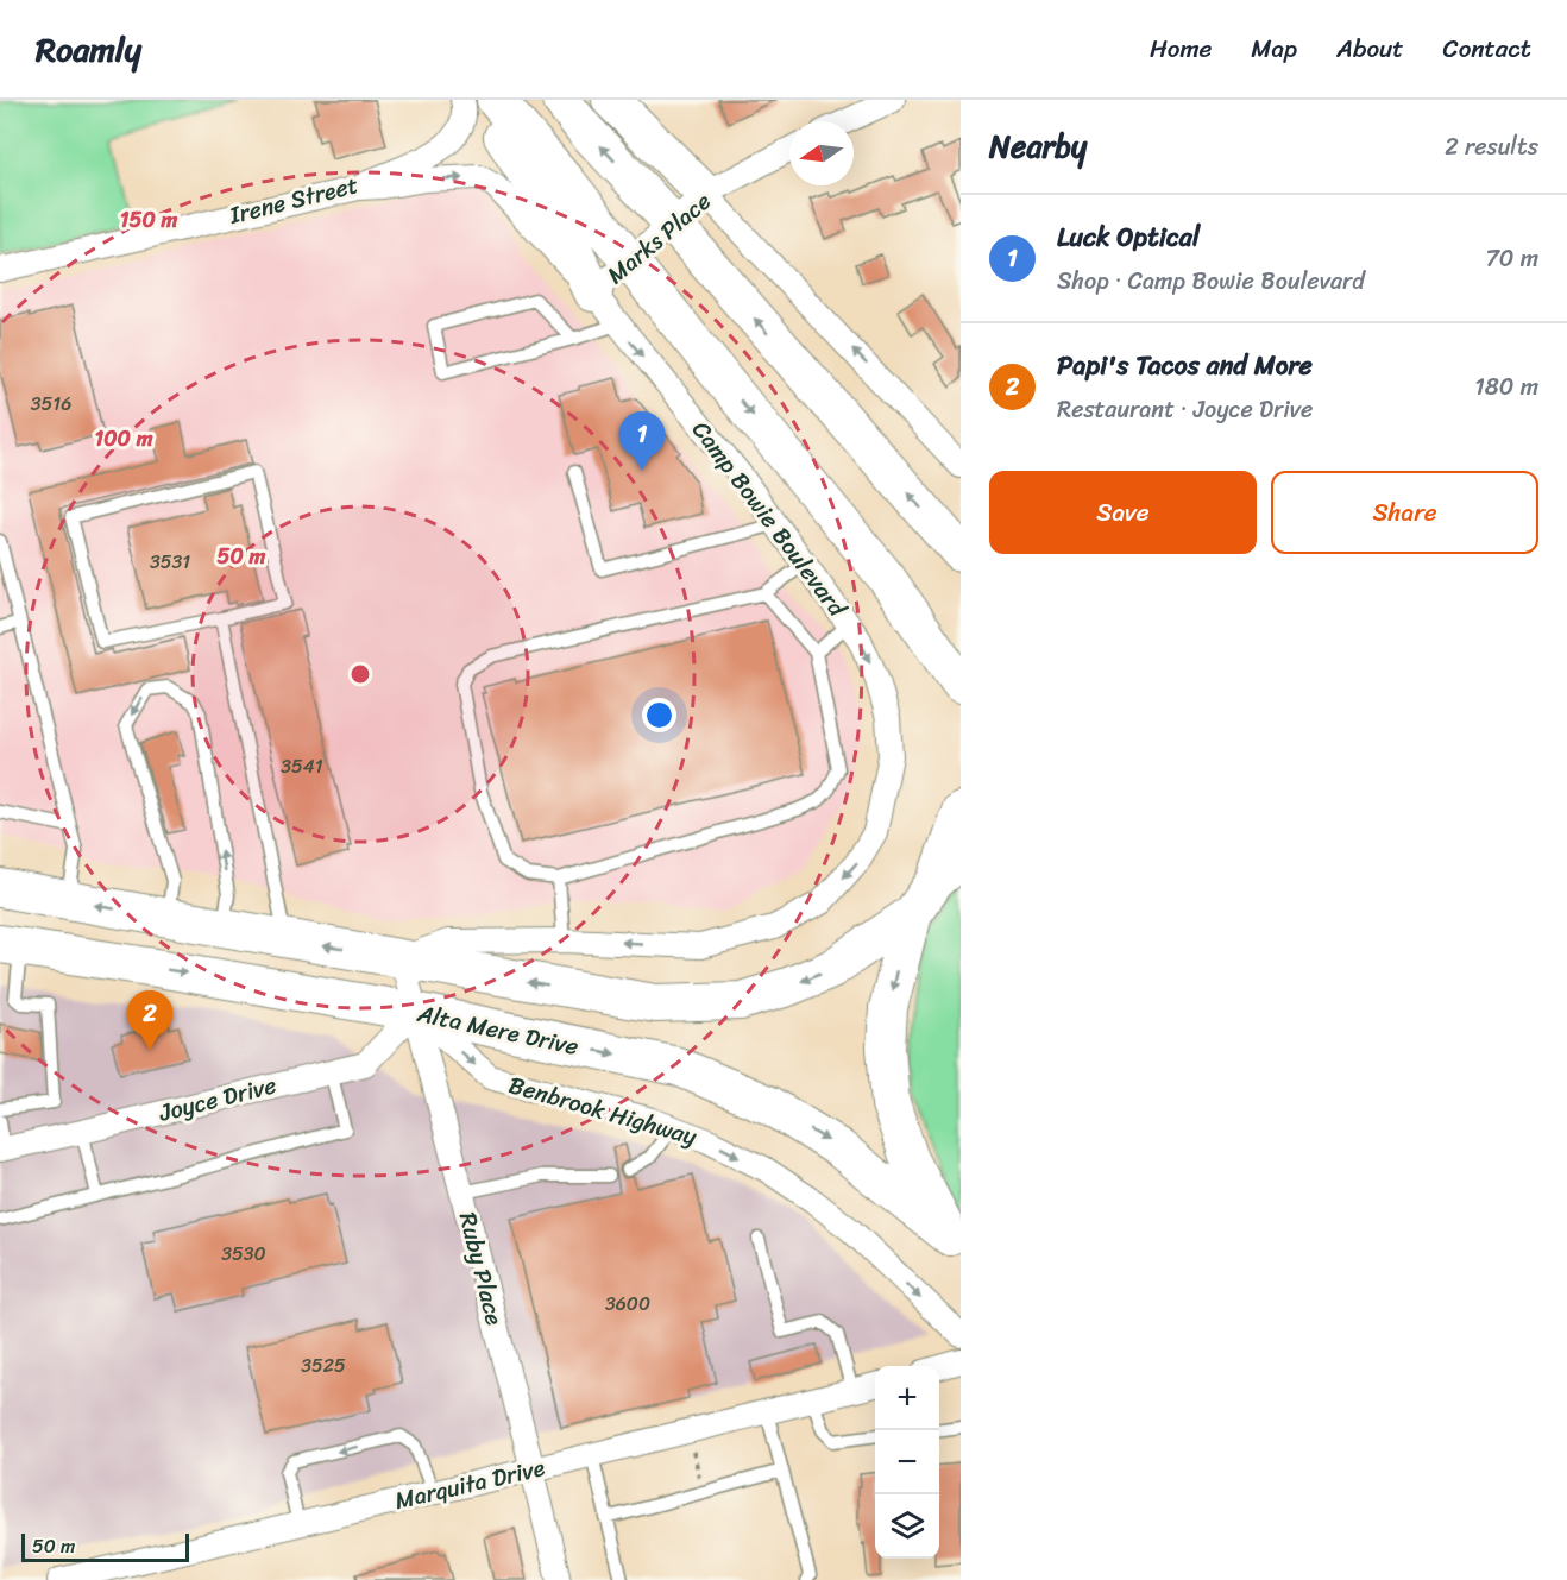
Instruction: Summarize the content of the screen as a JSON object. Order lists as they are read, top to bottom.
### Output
{
  "streets": {
    "main road": ["Camp Bowie Boulevard", "Alta Mere Drive"],
    "street": [
      "Irene Street",
      "Marks Place",
      "Joyce Drive",
      "Benbrook Highway",
      "Ruby Place",
      "Marquita Drive"
    ]
  },
  "crossings": [
    ["Irene Street", "Camp Bowie Boulevard"],
    ["Marks Place", "Camp Bowie Boulevard"],
    ["Alta Mere Drive", "Joyce Drive"],
    ["Alta Mere Drive", "Benbrook Highway"],
    ["Alta Mere Drive", "Ruby Place"],
    ["Joyce Drive", "Benbrook Highway"],
    ["Joyce Drive", "Ruby Place"],
    ["Benbrook Highway", "Ruby Place"],
    ["Ruby Place", "Marquita Drive"]
  ],
  "one_way": ["Benbrook Highway"],
  "house_numbers": [
    "3516",
    "3531",
    "3541",
    "3530",
    "3600",
    "3525"
  ],
  "scale_bar": "50 m",
  "north": "left",
  "page": {
    "header": "Roamly",
    "nav": [
      "Home",
      "Map",
      "About",
      "Contact"
    ],
    "heading": ["Nearby", "2 results"],
    "list": [
      {
        "mark": "1",
        "name": "Luck Optical",
        "note": "Shop · Camp Bowie Boulevard",
        "value": "70 m"
      },
      {
        "mark": "2",
        "name": "Papi's Tacos and More",
        "note": "Restaurant · Joyce Drive",
        "value": "180 m"
      }
    ],
    "pins": ["1", "2"],
    "buttons": ["Save", "Share"],
    "map_buttons": ["+", "−"],
    "scale": "50 m"
  },
  "rings": ["150 m", "100 m", "50 m"]
}
